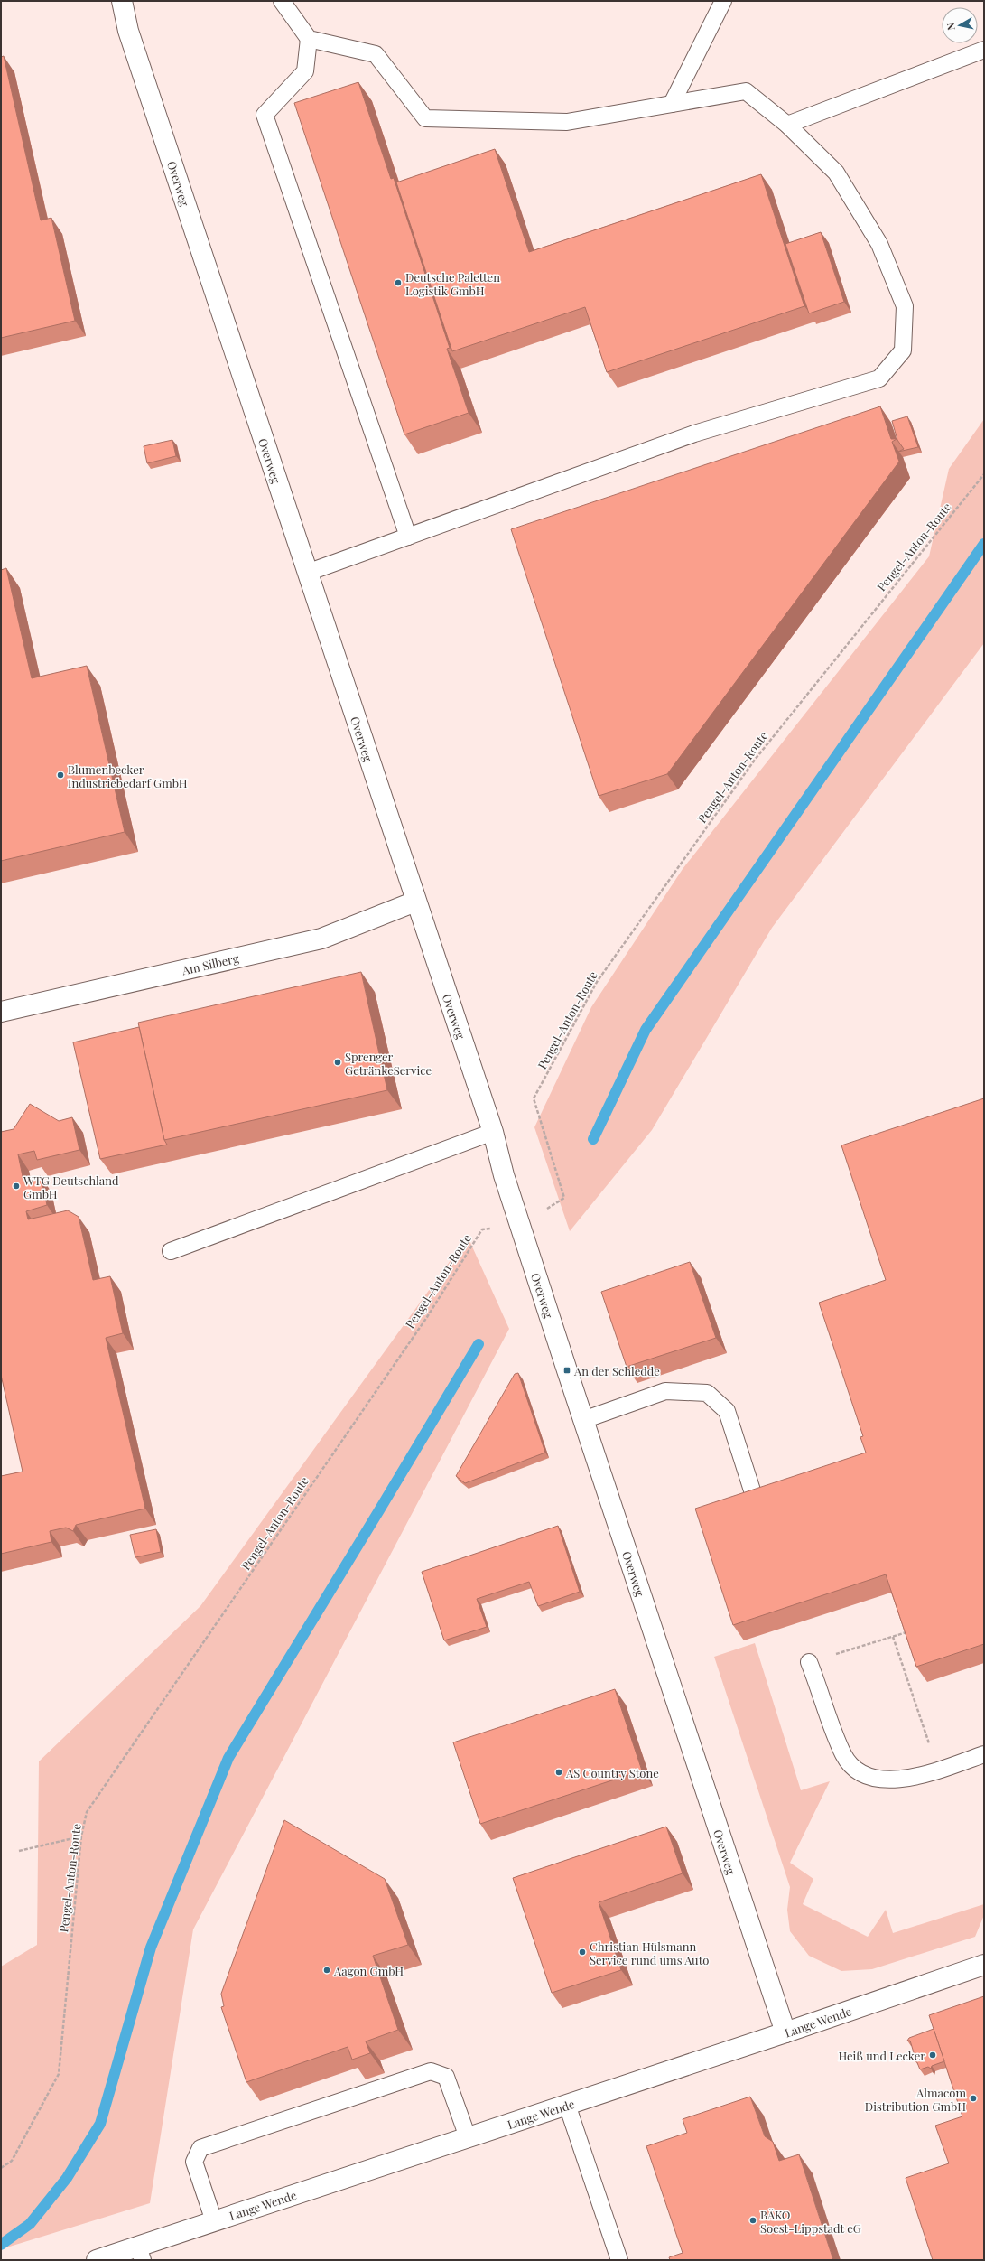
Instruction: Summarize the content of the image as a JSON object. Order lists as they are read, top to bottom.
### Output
{
  "streets": {
    "street": ["Overweg", "Am Silberg", "Lange Wende"],
    "path": ["Pengel-Anton-Route"]
  },
  "crossings": [
    ["Overweg", "Pengel-Anton-Route"],
    ["Overweg", "Am Silberg"],
    ["Overweg", "Lange Wende"]
  ],
  "places": {
    "other": [
      "Deutsche Paletten Logistik GmbH",
      "Blumenbecker Industriebedarf GmbH",
      "Sprenger GetränkeService",
      "WTG Deutschland GmbH",
      "AS Country Stone",
      "Christian Hülsmann Service rund ums Auto",
      "Aagon GmbH",
      "Heiß und Lecker",
      "Almacom Distribution GmbH",
      "BÄKO Soest-Lippstadt eG"
    ],
    "transit": ["An der Schledde"]
  },
  "north": "left"
}
